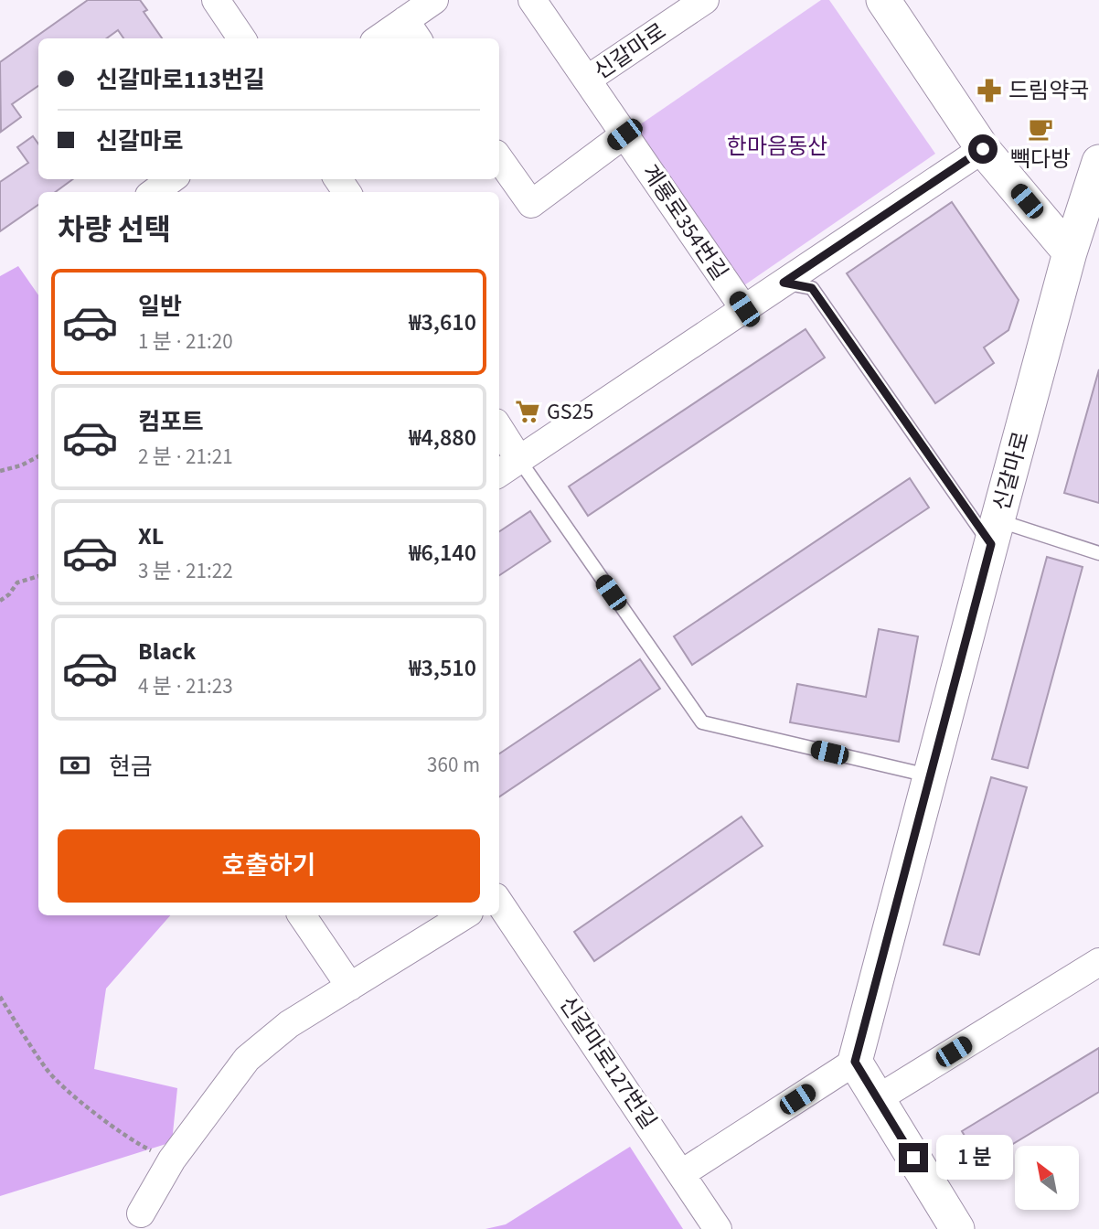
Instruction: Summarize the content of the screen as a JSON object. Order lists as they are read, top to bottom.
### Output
{
  "streets": {
    "street": ["신갈마로", "계룡로354번길", "신갈마로127번길"]
  },
  "crossings": [
    ["신갈마로", "계룡로354번길"]
  ],
  "parks": ["한마음동산"],
  "places": {
    "pharmacy": ["드림약국"],
    "cafe": ["빽다방"],
    "supermarket": ["GS25"]
  },
  "north": "top left",
  "page": {
    "banner": ["신갈마로113번길", "신갈마로"],
    "heading": "차량 선택",
    "list": [
      {
        "name": "일반",
        "note": "1 분 · 21:20",
        "value": "₩3,610"
      },
      {
        "name": "컴포트",
        "note": "2 분 · 21:21",
        "value": "₩4,880"
      },
      {
        "name": "XL",
        "note": "3 분 · 21:22",
        "value": "₩6,140"
      },
      {
        "name": "Black",
        "note": "4 분 · 21:23",
        "value": "₩3,510"
      }
    ],
    "pay": ["현금", "360 m"],
    "buttons": "호출하기",
    "bubble": "1 분"
  }
}
